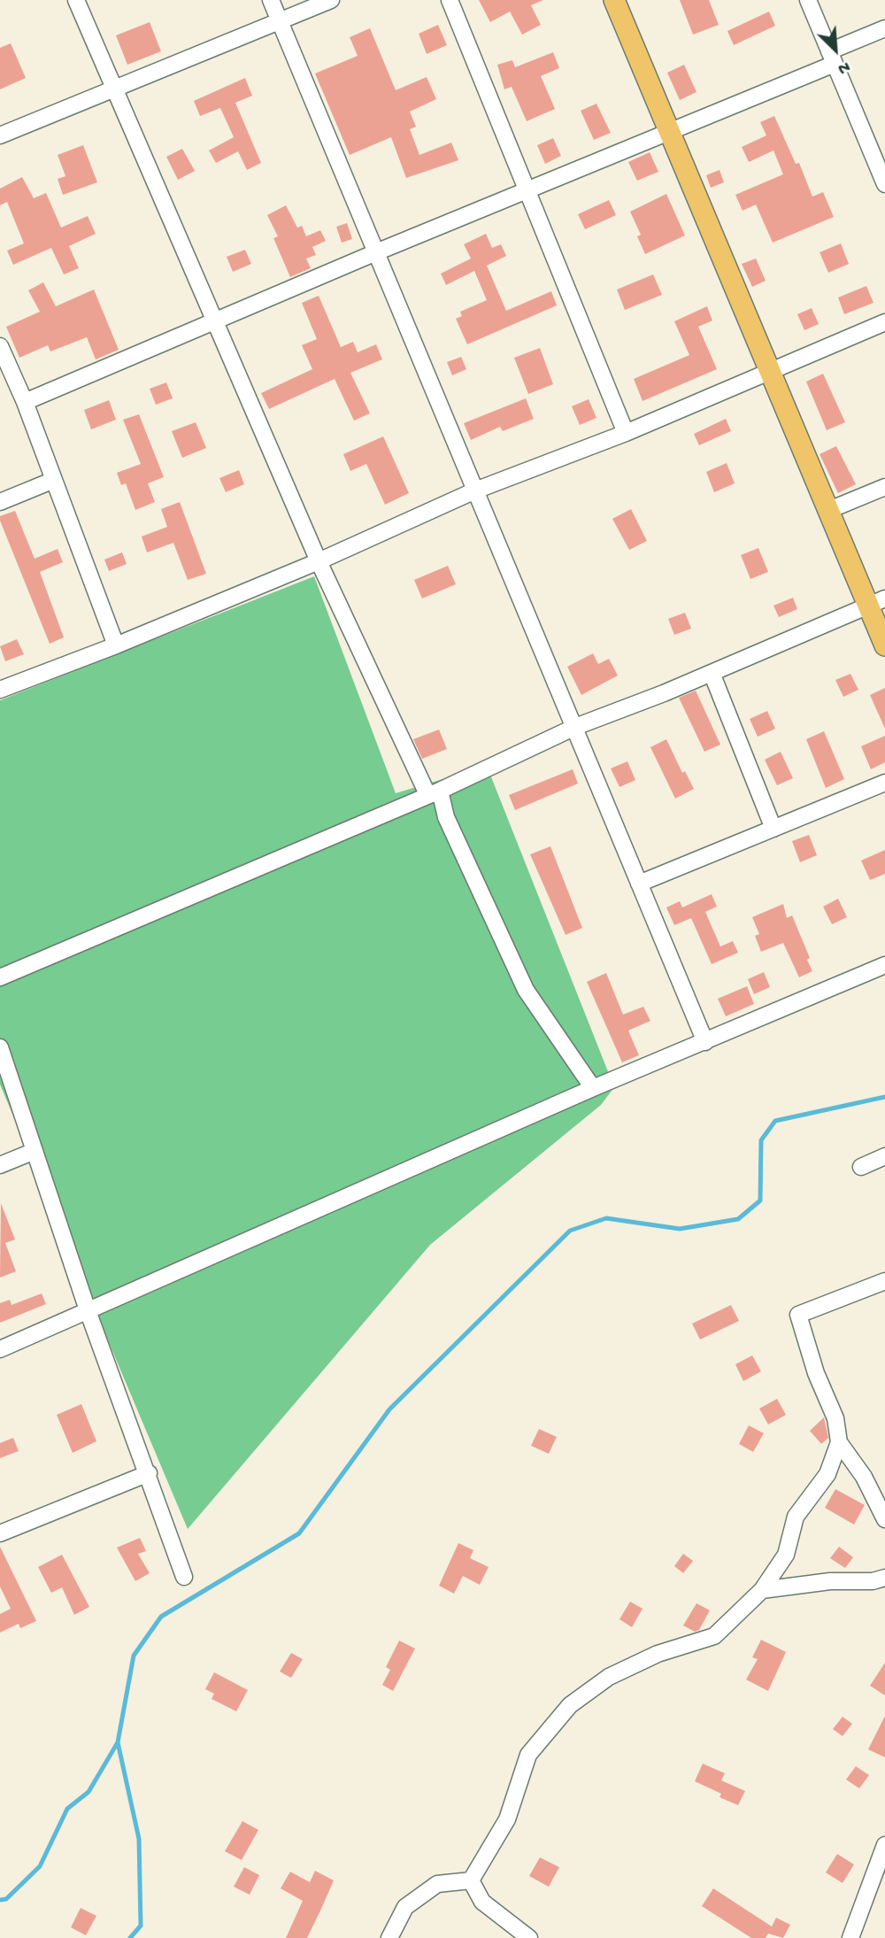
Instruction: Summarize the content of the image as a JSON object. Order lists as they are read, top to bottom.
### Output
{
  "north": "bottom right"
}
